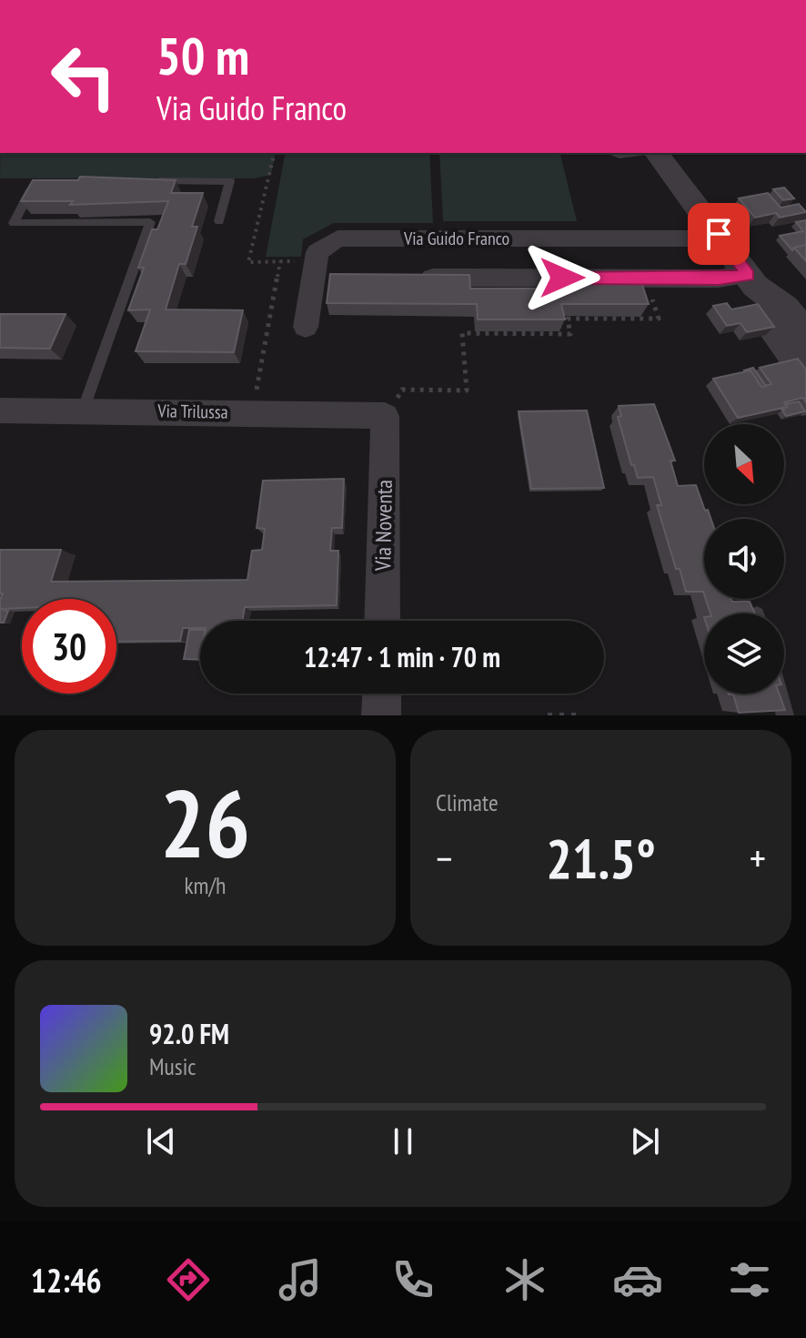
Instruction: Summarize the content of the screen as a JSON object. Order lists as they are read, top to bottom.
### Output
{
  "streets": {
    "street": ["Via Guido Franco", "Via Trilussa", "Via Noventa"]
  },
  "crossings": [
    ["Via Trilussa", "Via Noventa"]
  ],
  "north": "bottom right",
  "page": {
    "turn": ["50 m", "Via Guido Franco"],
    "limit": "30",
    "trip": "12:47 · 1 min · 70 m",
    "tile": [
      ["26", "km/h"],
      "Climate"
    ],
    "heat": ["−", "21.5°", "+"],
    "song": ["92.0 FM", "Music"],
    "tabs": "12:46"
  }
}
